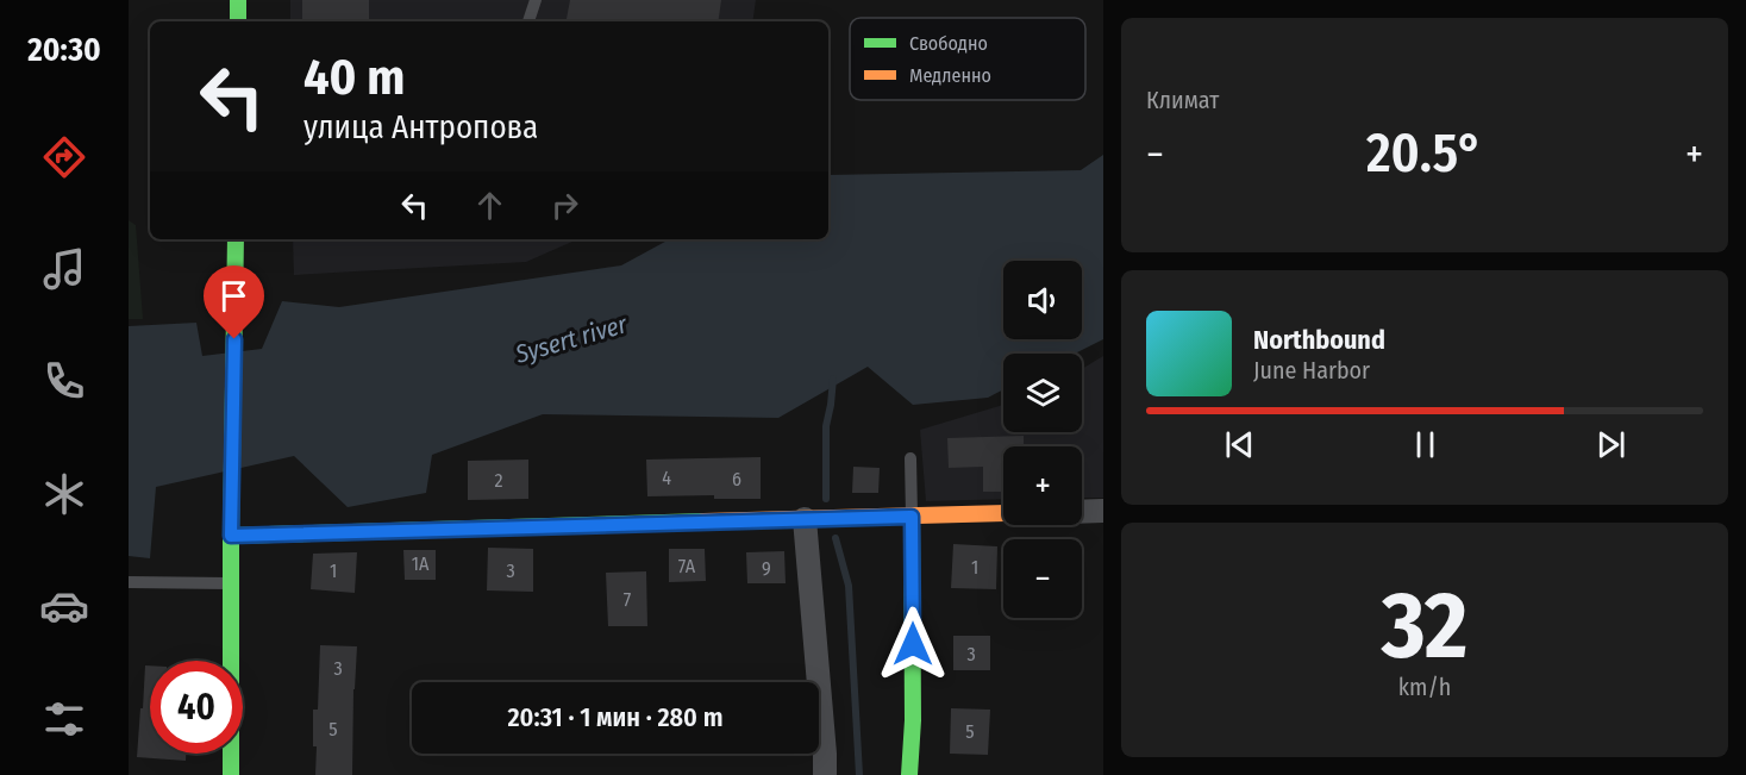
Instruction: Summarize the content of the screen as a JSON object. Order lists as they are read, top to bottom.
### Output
{
  "water": ["Sysert river"],
  "house_numbers": [
    "4",
    "6",
    "2",
    "1А",
    "7А",
    "1",
    "9",
    "1",
    "3",
    "7",
    "3",
    "3",
    "5",
    "5"
  ],
  "legend": ["Свободно", "Медленно"],
  "page": {
    "tabs": "20:30",
    "tile": [
      "Климат",
      ["32", "km/h"]
    ],
    "turn": ["40 m", "улица Антропова"],
    "heat": ["−", "20.5°", "+"],
    "map_buttons": ["+", "−"],
    "song": ["Northbound", "June Harbor"],
    "limit": "40",
    "trip": "20:31 · 1 мин · 280 m"
  }
}
